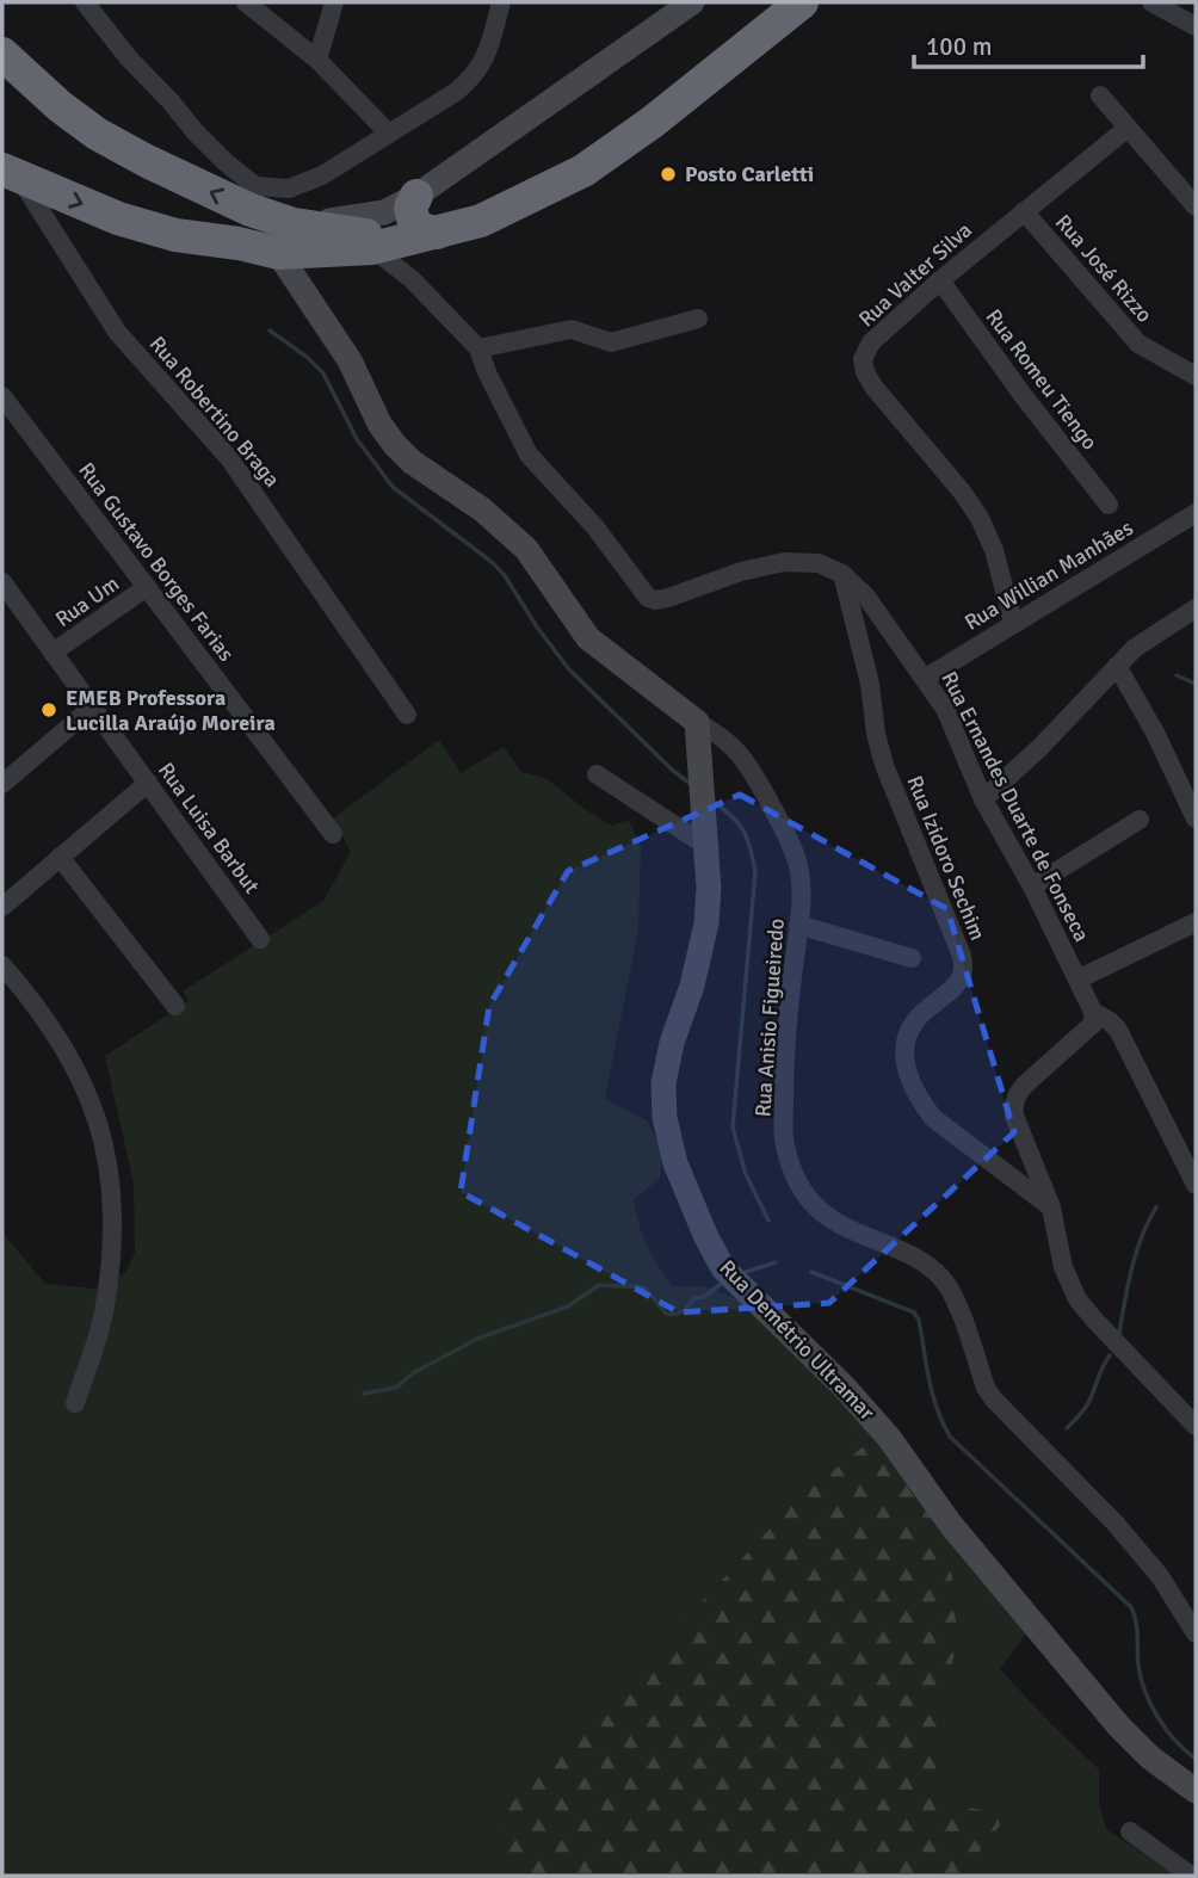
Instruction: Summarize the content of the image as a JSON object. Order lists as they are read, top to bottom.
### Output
{
  "streets": {
    "street": [
      "Rua José Rizzo",
      "Rua Valter Silva",
      "Rua Romeu Tiengo",
      "Rua Robertino Braga",
      "Rua Gustavo Borges Farias",
      "Rua Willian Manhães",
      "Rua Um",
      "Rua Ernandes Duarte de Fonseca",
      "Rua Luisa Barbut",
      "Rua Izidoro Sechim",
      "Rua Anisio Figueiredo",
      "Rua Demétrio Ultramar"
    ]
  },
  "crossings": [
    ["Rua José Rizzo", "Rua Valter Silva"],
    ["Rua Valter Silva", "Rua Romeu Tiengo"],
    ["Rua Valter Silva", "Rua Willian Manhães"],
    ["Rua Gustavo Borges Farias", "Rua Um"],
    ["Rua Willian Manhães", "Rua Ernandes Duarte de Fonseca"],
    ["Rua Um", "Rua Luisa Barbut"],
    ["Rua Ernandes Duarte de Fonseca", "Rua Izidoro Sechim"],
    ["Rua Anisio Figueiredo", "Rua Demétrio Ultramar"]
  ],
  "places": ["Posto Carletti", "EMEB Professora Lucilla Araújo Moreira"],
  "scale_bar": "100 m"
}
